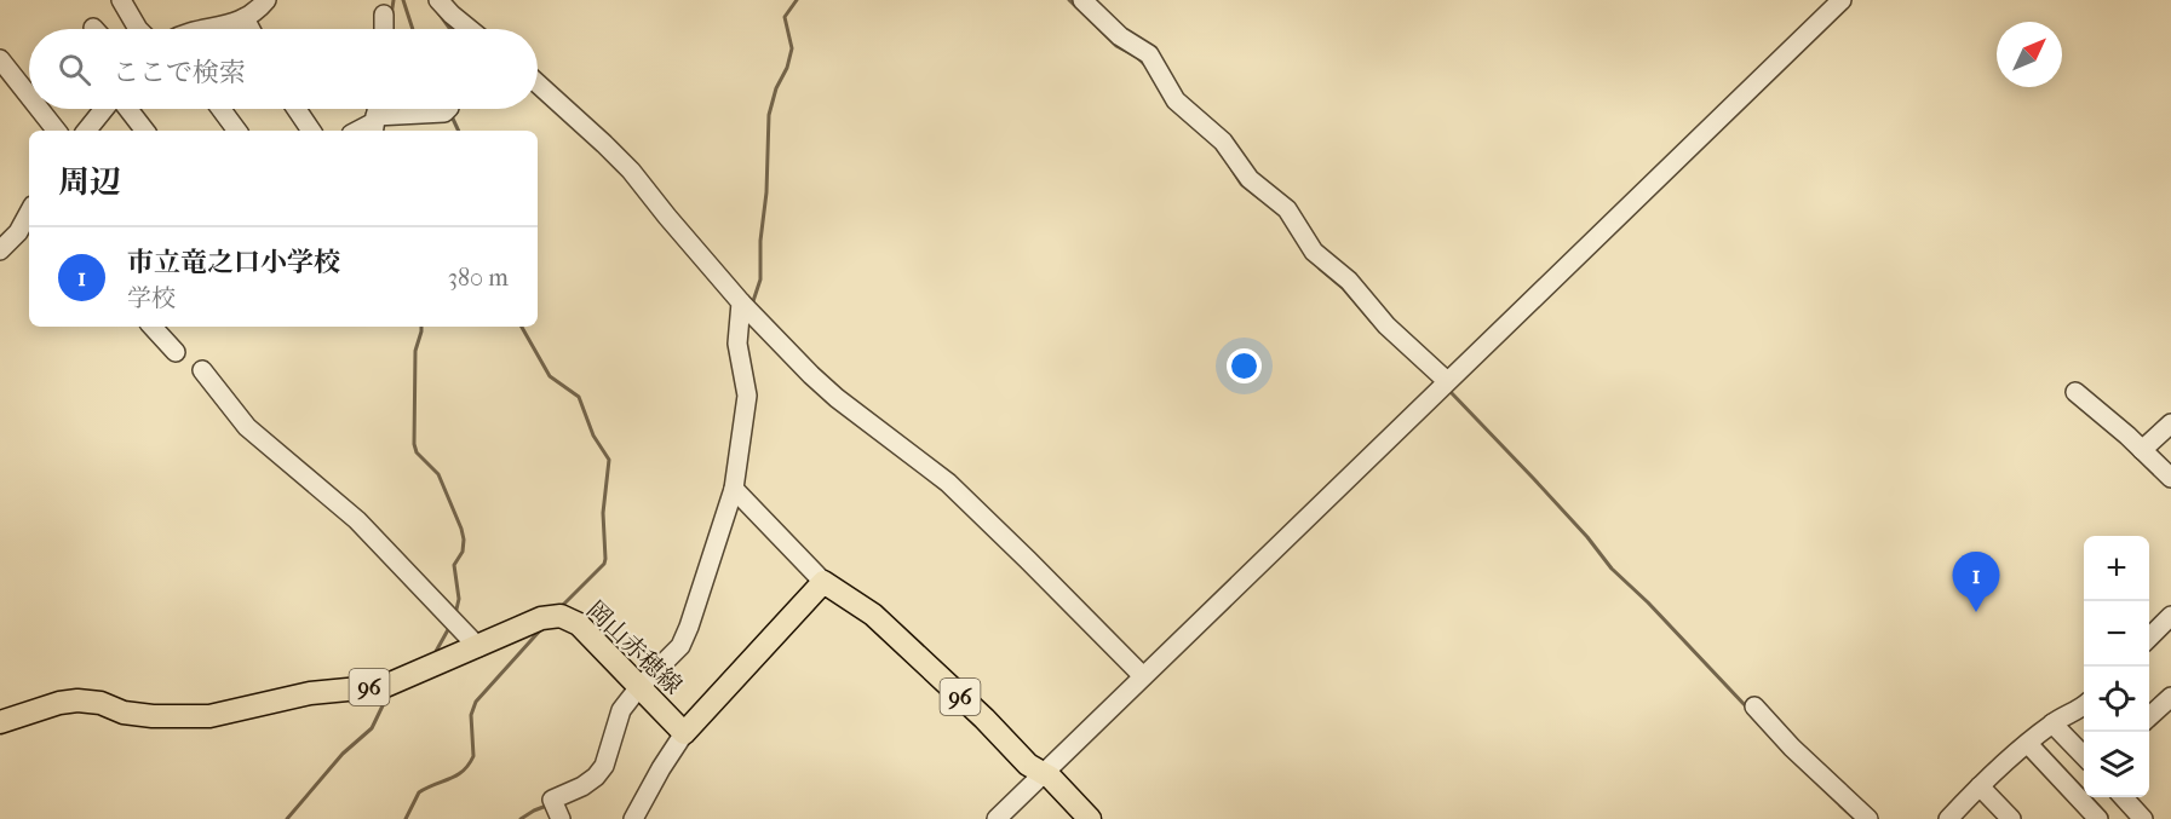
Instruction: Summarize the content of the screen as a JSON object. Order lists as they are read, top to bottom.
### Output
{
  "streets": {
    "main road": ["岡山赤穂線", "96"]
  },
  "crossings": [
    ["岡山赤穂線", "96"]
  ],
  "north": "top right",
  "page": {
    "search": "ここで検索",
    "heading": "周辺",
    "list": [
      {
        "mark": "1",
        "name": "市立竜之口小学校",
        "note": "学校",
        "value": "380 m"
      }
    ],
    "map_buttons": ["+", "−"],
    "pins": "1"
  }
}
